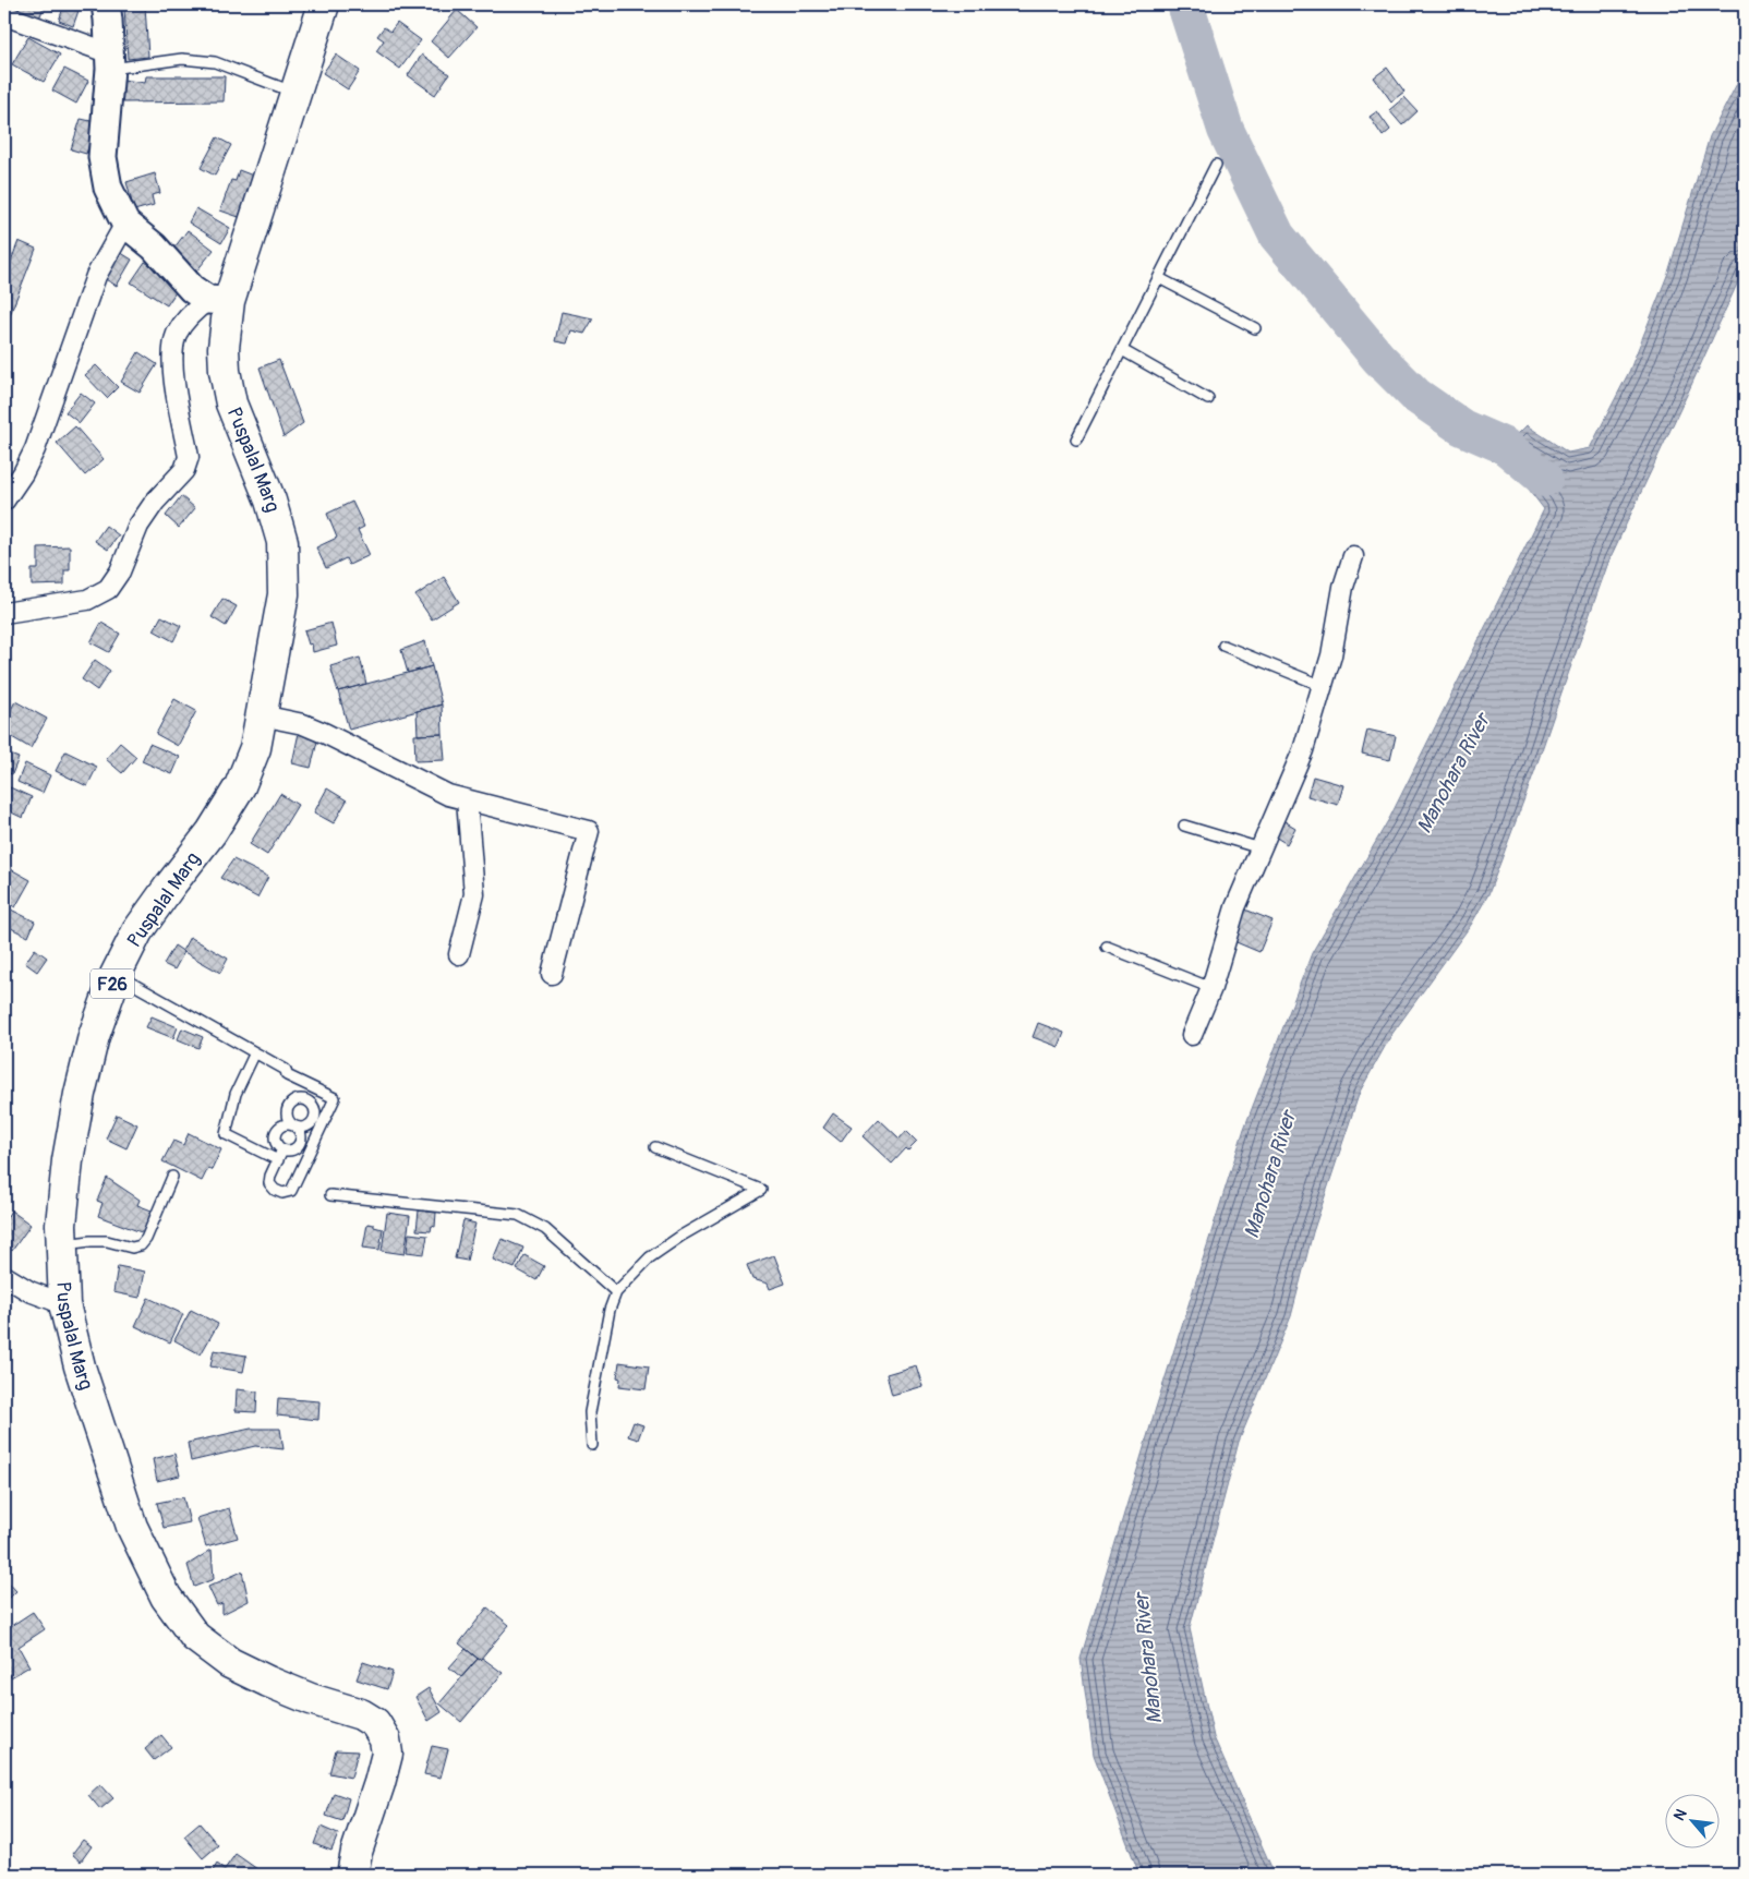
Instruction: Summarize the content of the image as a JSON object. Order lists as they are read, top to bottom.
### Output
{
  "streets": {
    "main road": ["Puspalal Marg", "F26"]
  },
  "water": ["Manohara River"],
  "north": "top left"
}
